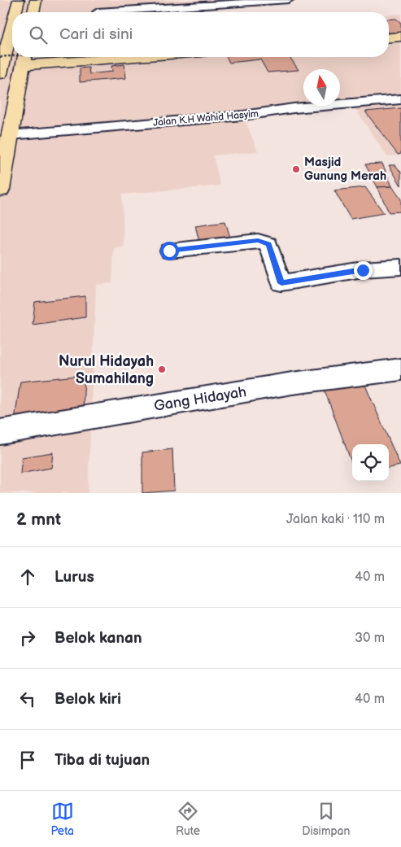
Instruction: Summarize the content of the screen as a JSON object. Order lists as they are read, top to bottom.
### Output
{
  "streets": {
    "street": ["Jalan K.H Wahid Hasyim", "Gang Hidayah"]
  },
  "places": ["Masjid Gunung Merah", "Nurul Hidayah Sumahilang"],
  "north": "top",
  "page": {
    "search": "Cari di sini",
    "heading": ["2 mnt", "Jalan kaki · 110 m"],
    "list": [
      ["Lurus", "40 m"],
      ["Belok kanan", "30 m"],
      ["Belok kiri", "40 m"],
      "Tiba di tujuan"
    ],
    "nav": ["Peta", "Rute", "Disimpan"]
  }
}
